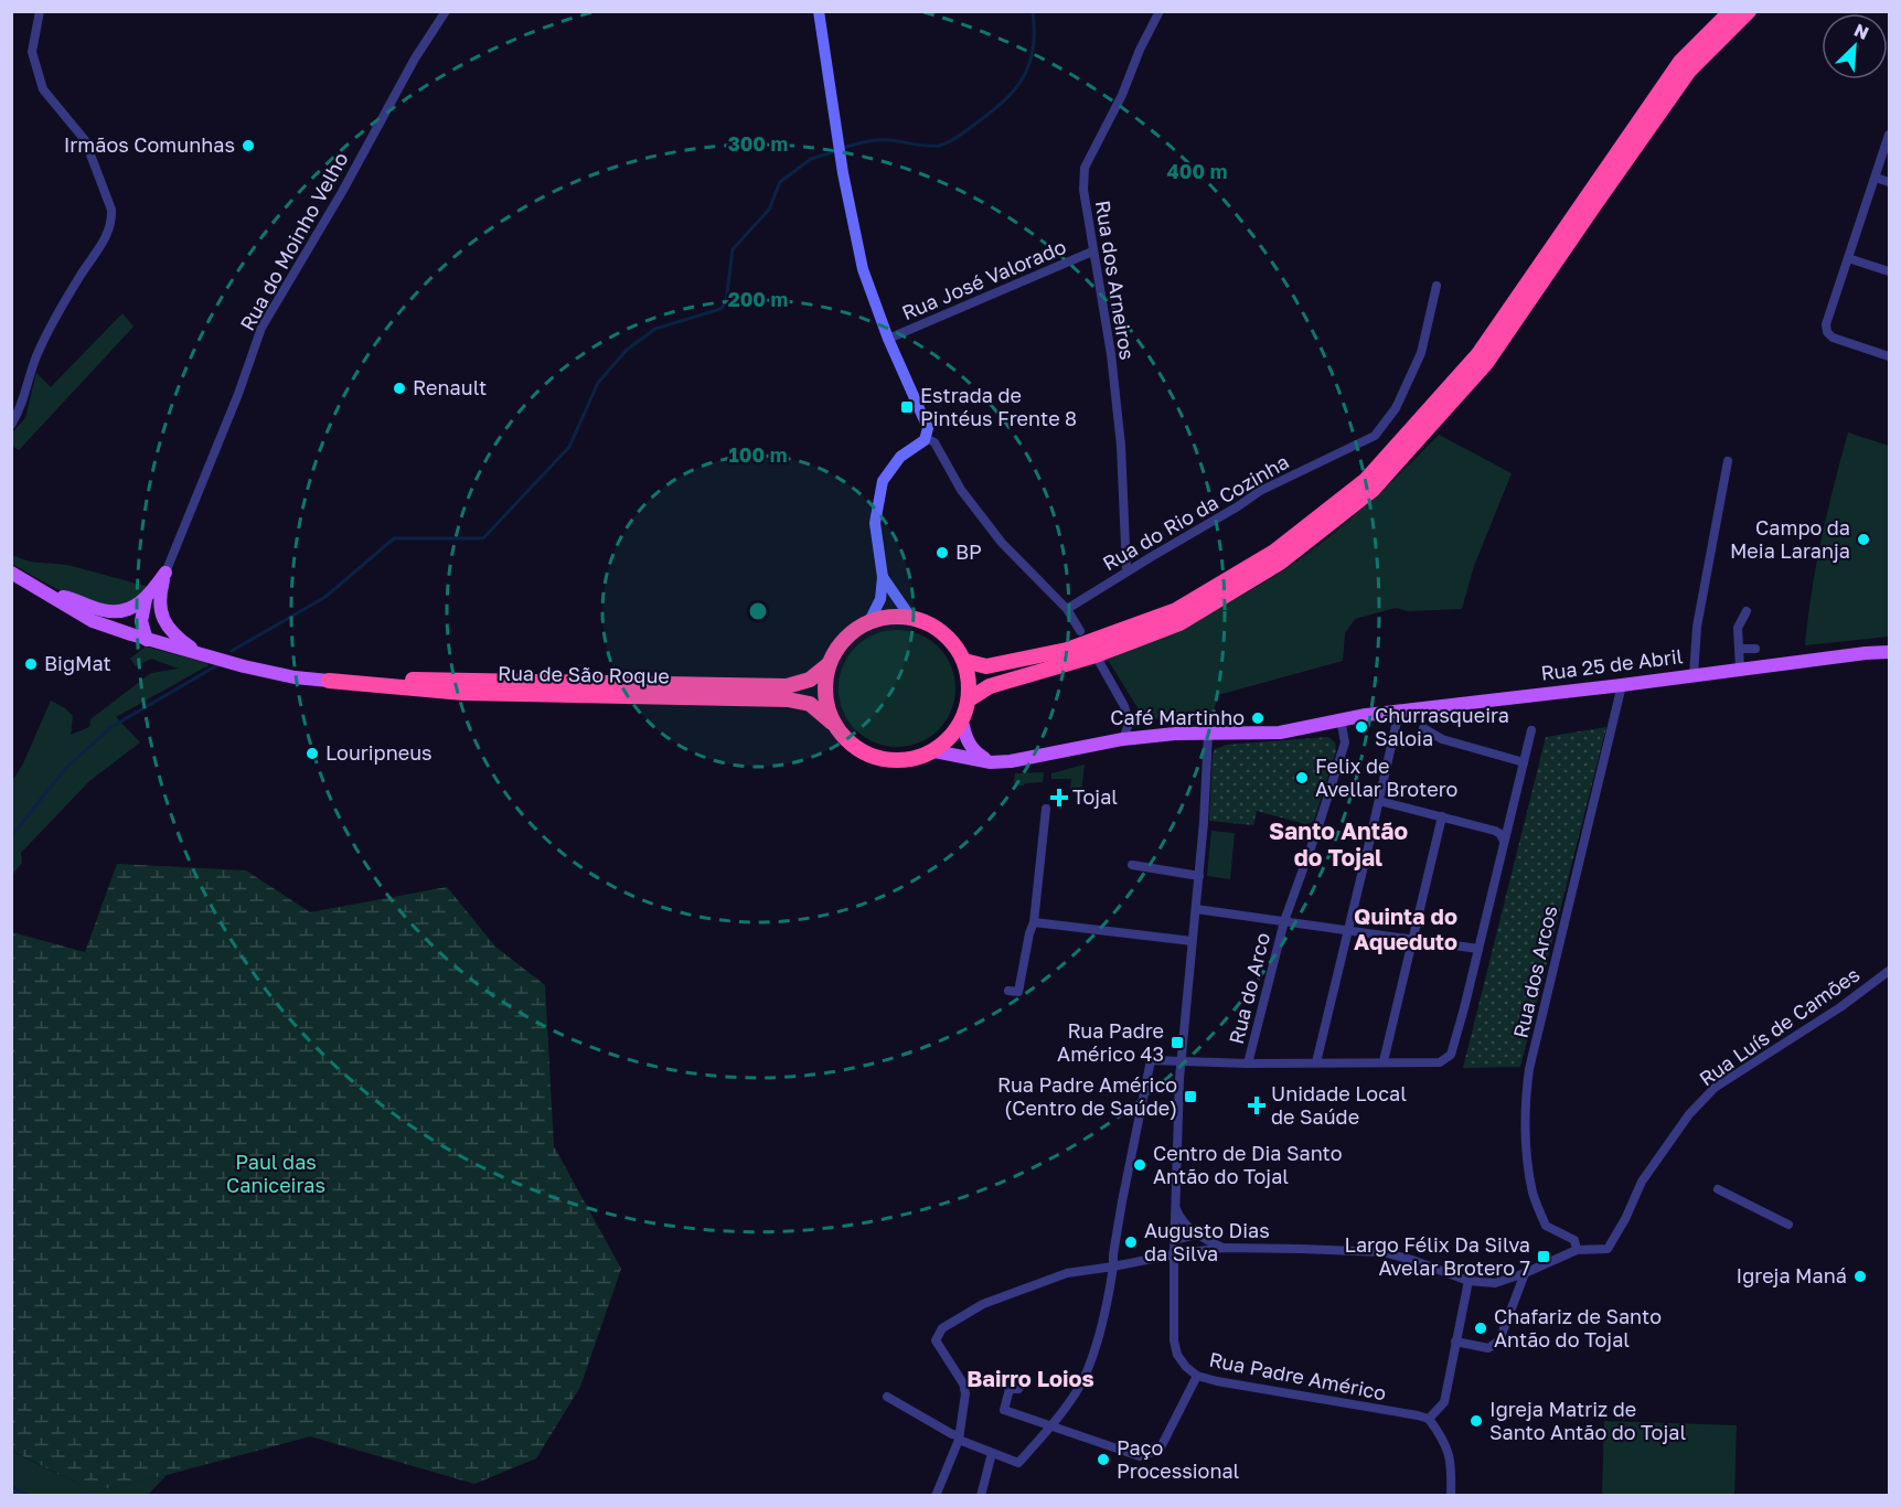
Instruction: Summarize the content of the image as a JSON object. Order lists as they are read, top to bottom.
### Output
{
  "streets": {
    "highway": ["Rua de São Roque"],
    "main road": ["Rua 25 de Abril"],
    "street": [
      "Rua do Moinho Velho",
      "Rua José Valorado",
      "Rua dos Arneiros",
      "Rua do Rio da Cozinha",
      "Rua dos Arcos",
      "Rua do Arco",
      "Rua Luís de Camões",
      "Rua Padre Américo"
    ]
  },
  "crossings": [
    ["Rua José Valorado", "Rua dos Arneiros"],
    ["Rua dos Arneiros", "Rua do Rio da Cozinha"],
    ["Rua 25 de Abril", "Rua de São Roque"],
    ["Rua 25 de Abril", "Rua dos Arcos"],
    ["Rua 25 de Abril", "Rua do Arco"],
    ["Rua 25 de Abril", "Rua Padre Américo"],
    ["Rua dos Arcos", "Rua Luís de Camões"]
  ],
  "districts": ["Santo Antão do Tojal", "Quinta do Aqueduto", "Bairro Loios"],
  "parks": ["Paul das Caniceiras"],
  "places": {
    "other": [
      "Irmãos Comunhas",
      "Renault",
      "Campo da Meia Laranja",
      "BP",
      "BigMat",
      "Café Martinho",
      "Churrasqueira Saloia",
      "Louripneus",
      "Felix de Avellar Brotero",
      "Centro de Dia Santo Antão do Tojal",
      "Augusto Dias da Silva",
      "Igreja Maná",
      "Chafariz de Santo Antão do Tojal",
      "Igreja Matriz de Santo Antão do Tojal",
      "Paço Processional"
    ],
    "transit": [
      "Estrada de Pintéus Frente 8",
      "Rua Padre Américo 43",
      "Rua Padre Américo (Centro de Saúde)",
      "Largo Félix Da Silva Avelar Brotero 7"
    ],
    "health": ["Tojal", "Unidade Local de Saúde"]
  },
  "north": "top right",
  "rings": [
    "300 m",
    "400 m",
    "200 m",
    "100 m"
  ]
}
